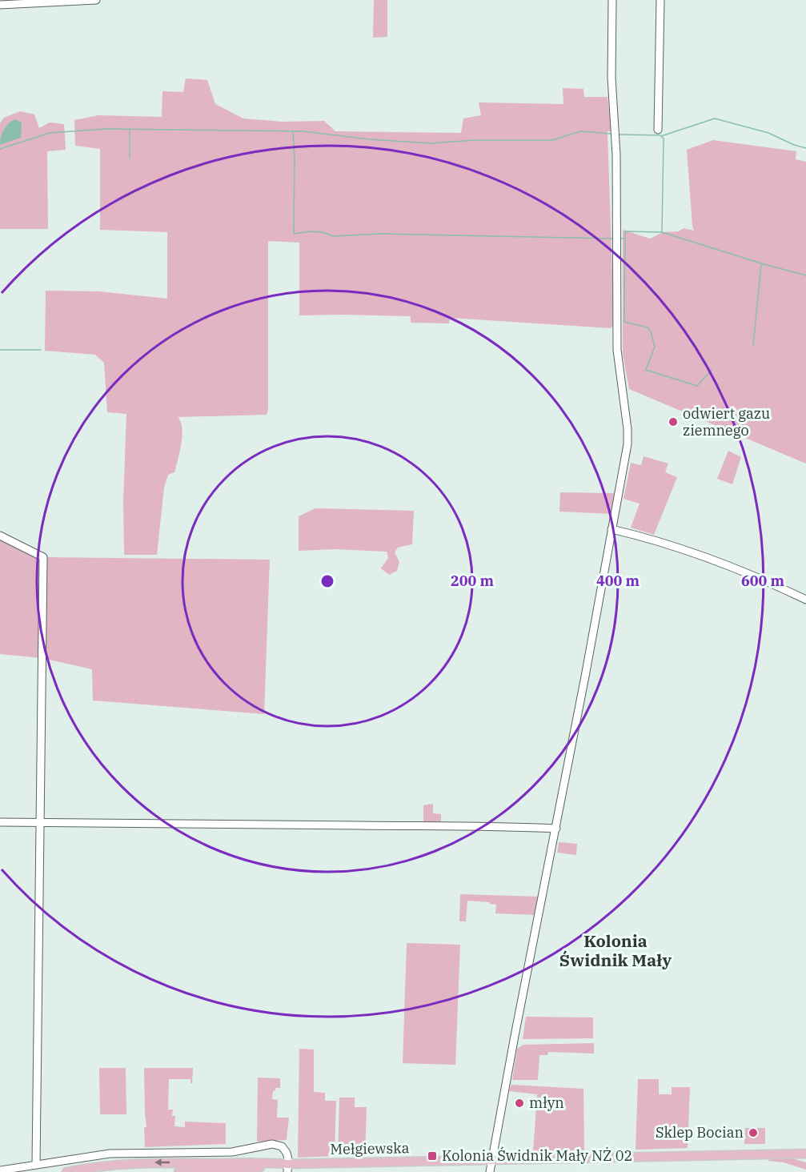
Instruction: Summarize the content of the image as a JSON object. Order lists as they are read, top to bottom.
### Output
{
  "streets": {
    "main road": ["Mełgiewska"]
  },
  "districts": ["Kolonia Świdnik Mały"],
  "places": {
    "other": ["odwiert gazu ziemnego", "młyn", "Sklep Bocian"],
    "transit": ["Kolonia Świdnik Mały NŻ 02"]
  },
  "rings": ["200 m", "400 m", "600 m"]
}
